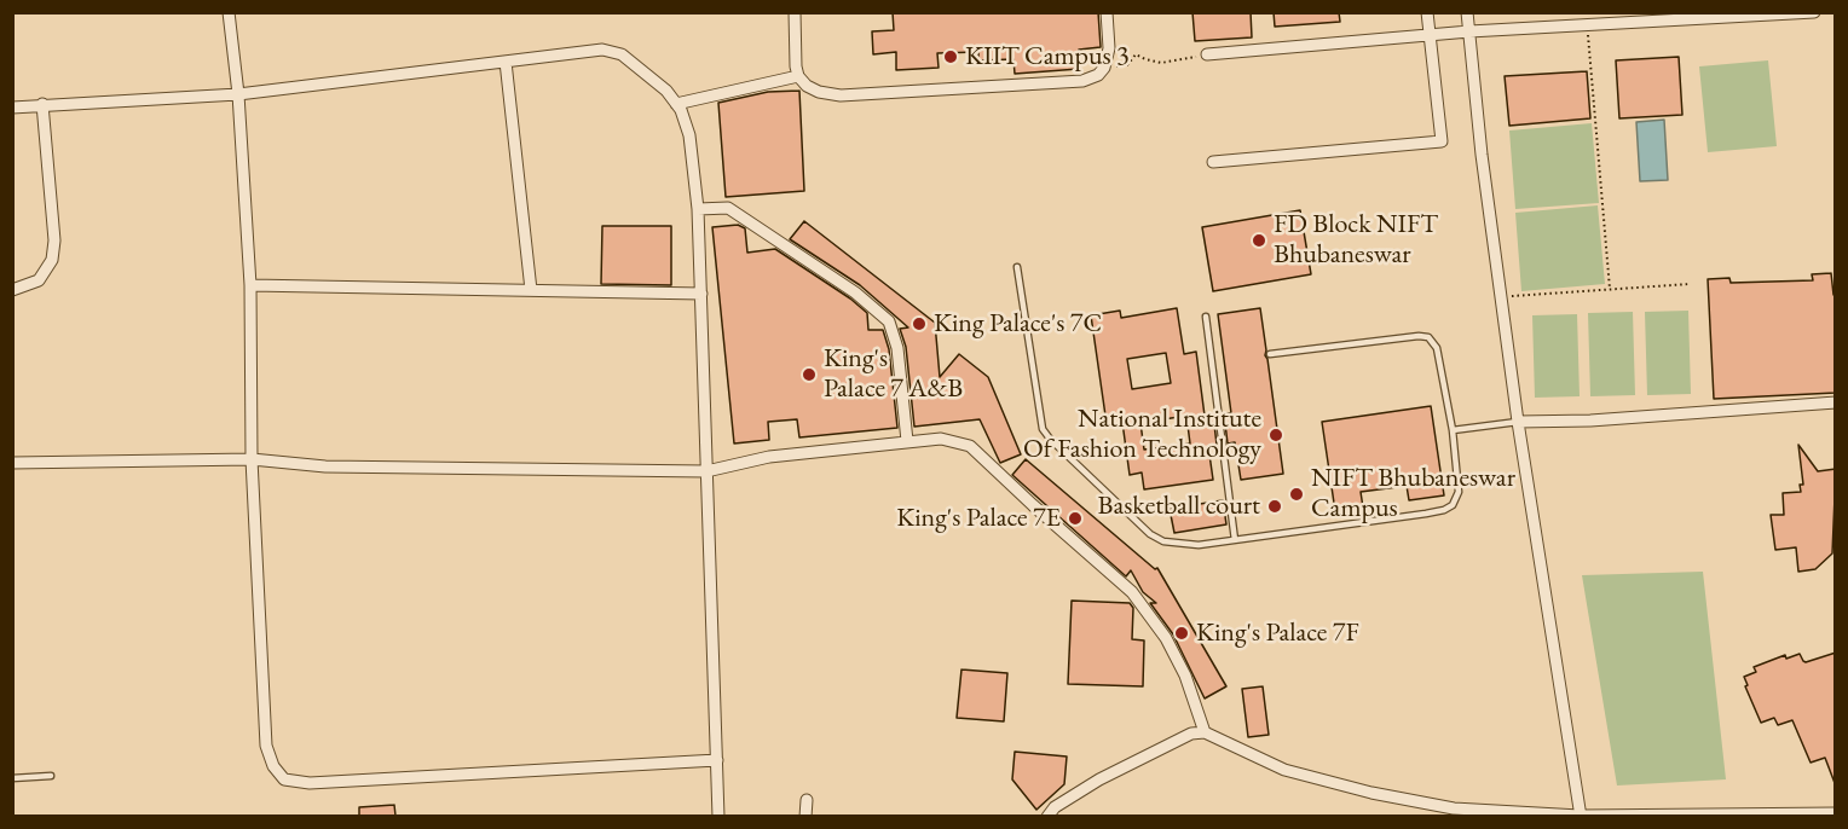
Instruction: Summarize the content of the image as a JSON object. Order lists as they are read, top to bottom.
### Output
{
  "places": [
    "KIIT Campus 3",
    "FD Block NIFT Bhubaneswar",
    "King Palace's 7C",
    "King's Palace 7 A&B",
    "National Institute Of Fashion Technology",
    "NIFT Bhubaneswar Campus",
    "Basketball court",
    "King's Palace 7E",
    "King's Palace 7F"
  ]
}
